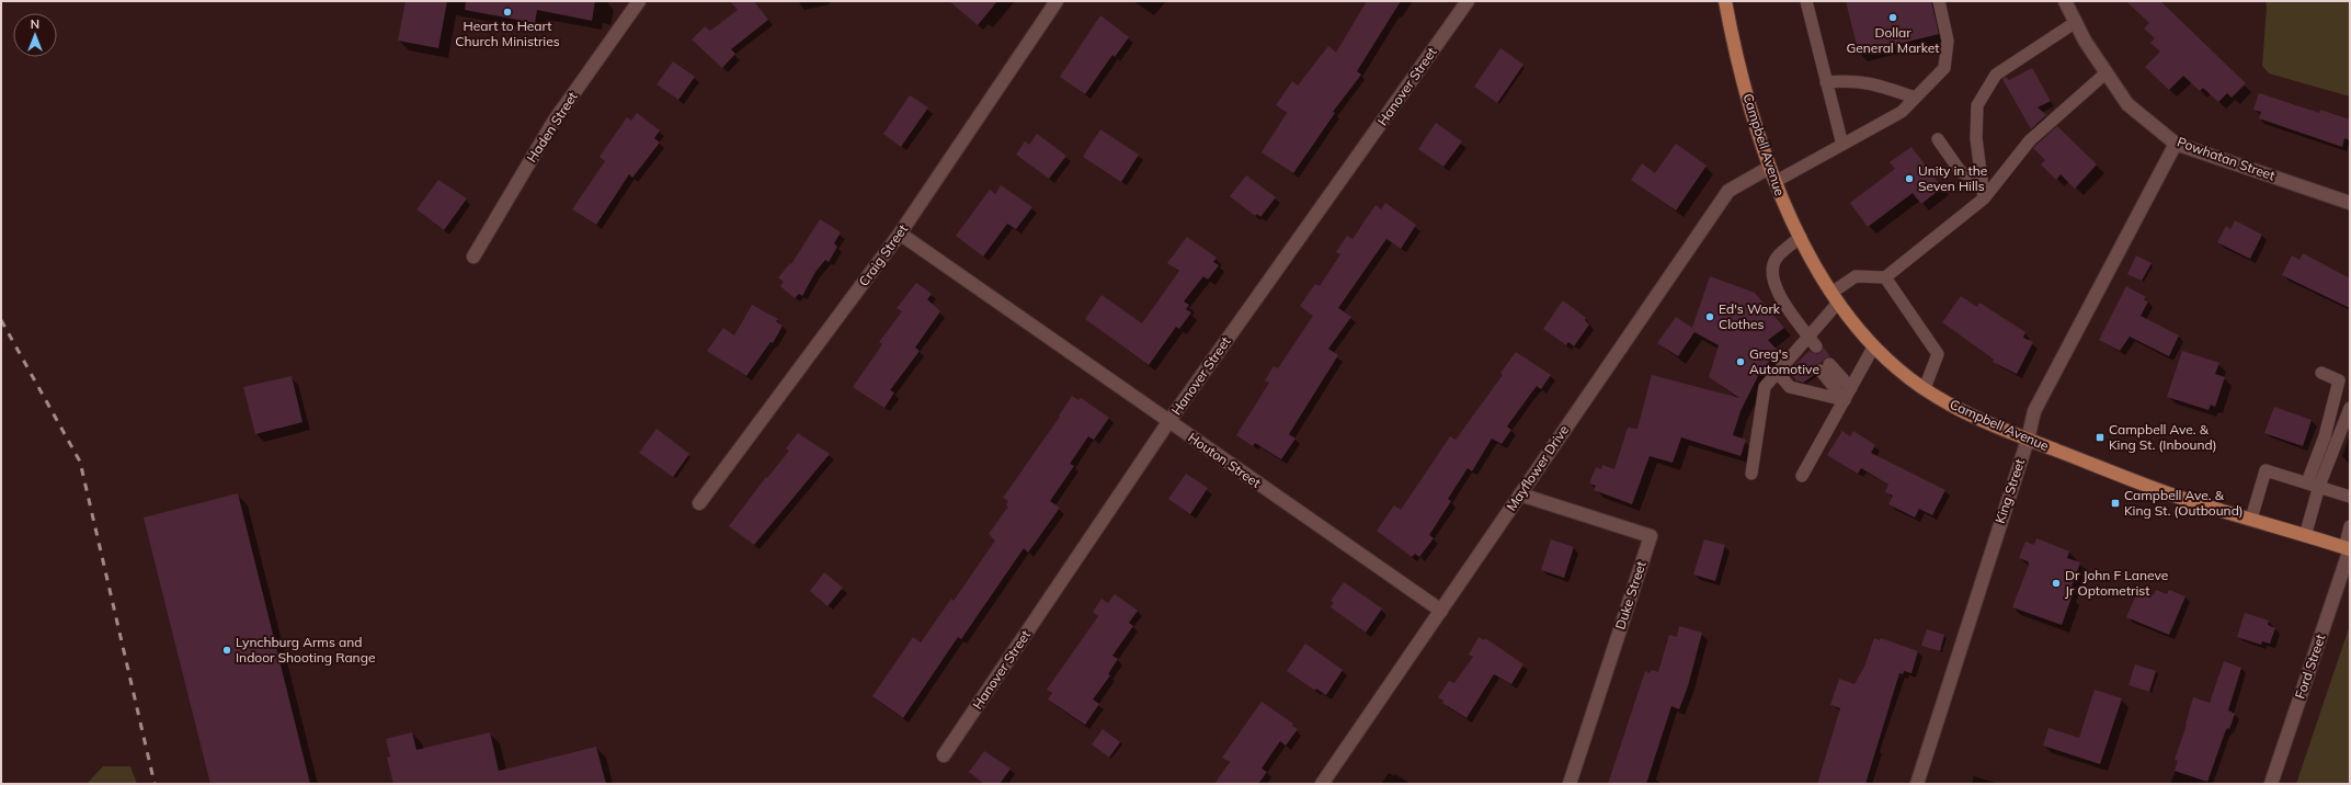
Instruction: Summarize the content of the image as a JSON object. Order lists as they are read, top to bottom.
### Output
{
  "streets": {
    "main road": ["Campbell Avenue"],
    "street": [
      "Hanover Street",
      "Haden Street",
      "Powhatan Street",
      "Craig Street",
      "Houton Street",
      "Mayflower Drive",
      "King Street",
      "Duke Street",
      "Ford Street"
    ]
  },
  "crossings": [
    ["Hanover Street", "Houton Street"],
    ["Campbell Avenue", "Mayflower Drive"],
    ["Campbell Avenue", "King Street"],
    ["Campbell Avenue", "Ford Street"],
    ["Powhatan Street", "King Street"],
    ["Craig Street", "Houton Street"],
    ["Houton Street", "Mayflower Drive"],
    ["Mayflower Drive", "Duke Street"]
  ],
  "places": {
    "other": [
      "Heart to Heart Church Ministries",
      "Dollar General Market",
      "Unity in the Seven Hills",
      "Ed's Work Clothes",
      "Greg's Automotive",
      "Dr John F Laneve Jr Optometrist",
      "Lynchburg Arms and Indoor Shooting Range"
    ],
    "transit": ["Campbell Ave. & King St. (Inbound)", "Campbell Ave. & King St. (Outbound)"]
  },
  "north": "top"
}
